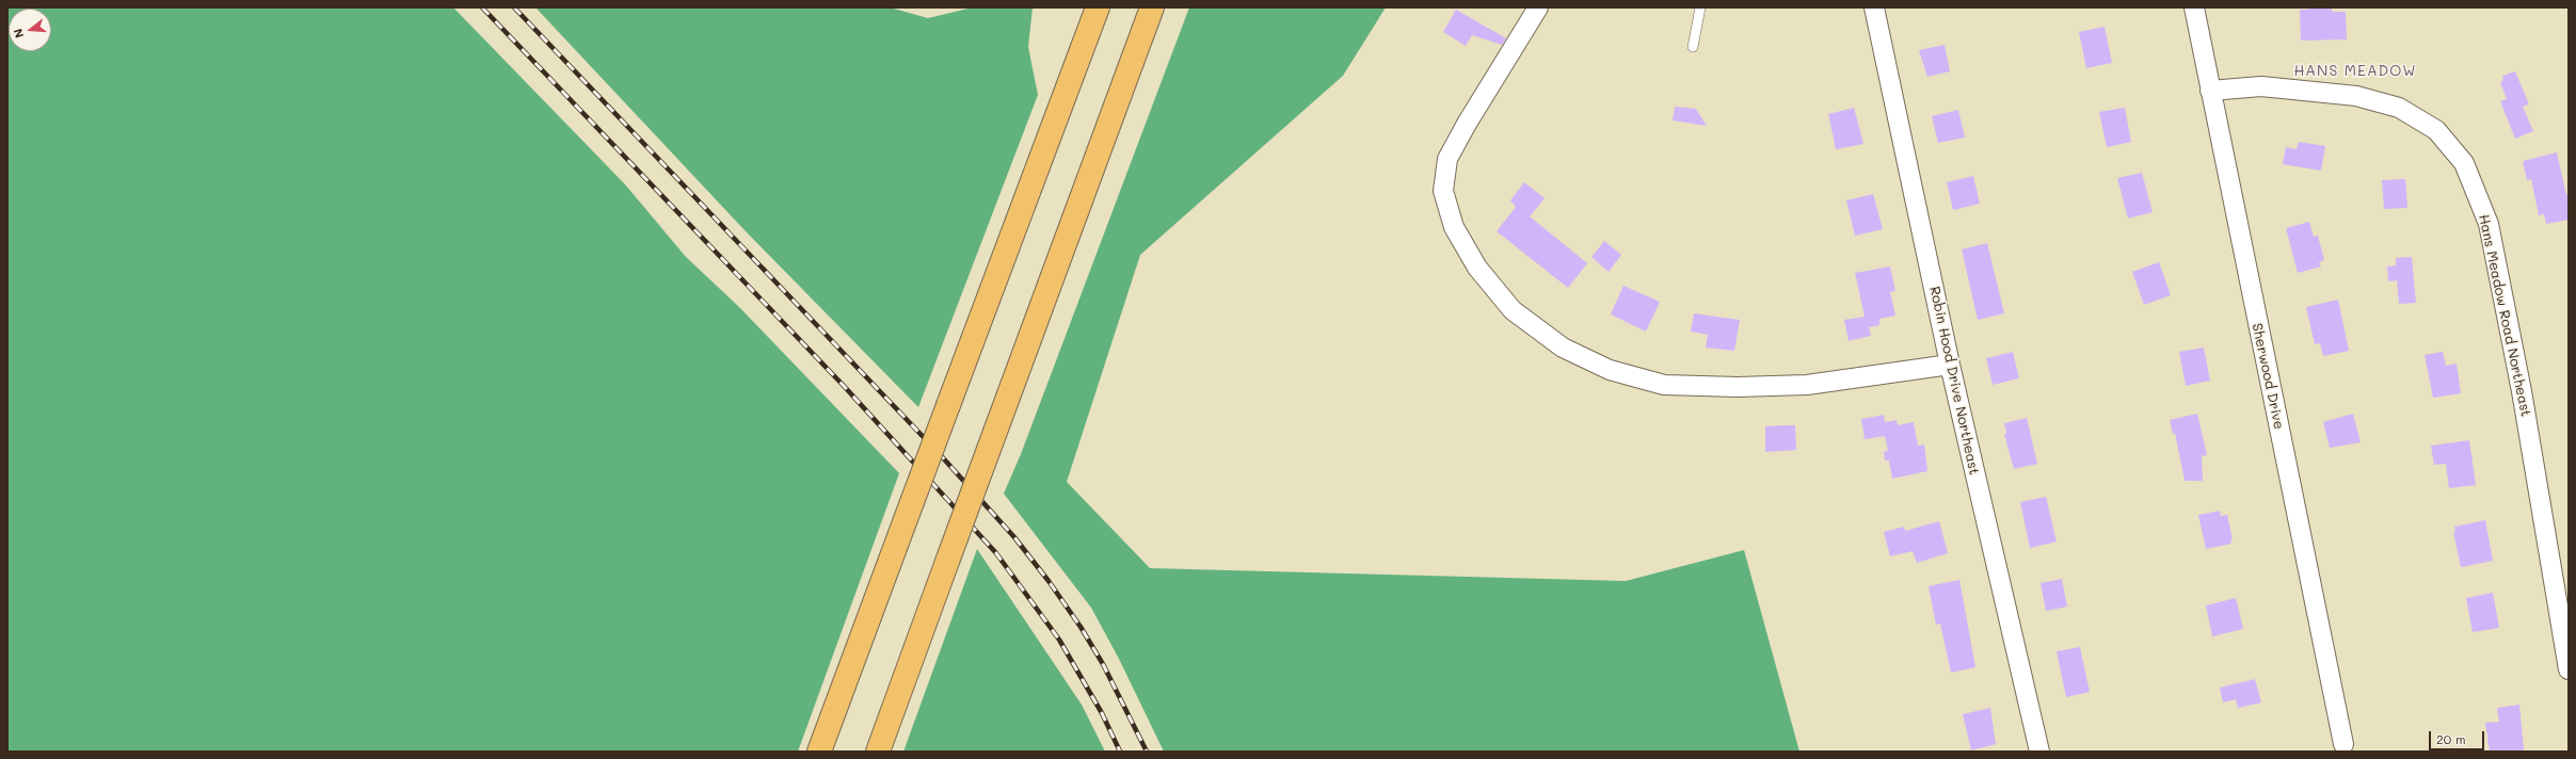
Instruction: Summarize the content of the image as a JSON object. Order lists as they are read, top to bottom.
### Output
{
  "streets": {
    "street": ["Hans Meadow Road Northeast", "Sherwood Drive", "Robin Hood Drive Northeast"]
  },
  "crossings": [
    ["Hans Meadow Road Northeast", "Sherwood Drive"]
  ],
  "districts": ["HANS MEADOW"],
  "scale_bar": "20 m",
  "north": "left"
}
